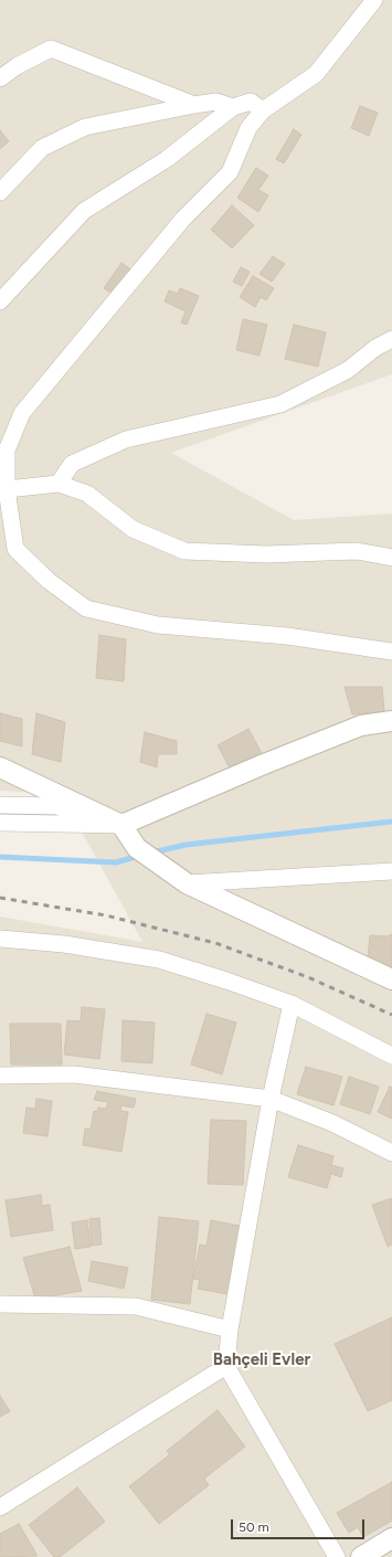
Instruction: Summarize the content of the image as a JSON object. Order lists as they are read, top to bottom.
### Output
{
  "districts": ["Bahçeli Evler"],
  "scale_bar": "50 m"
}
